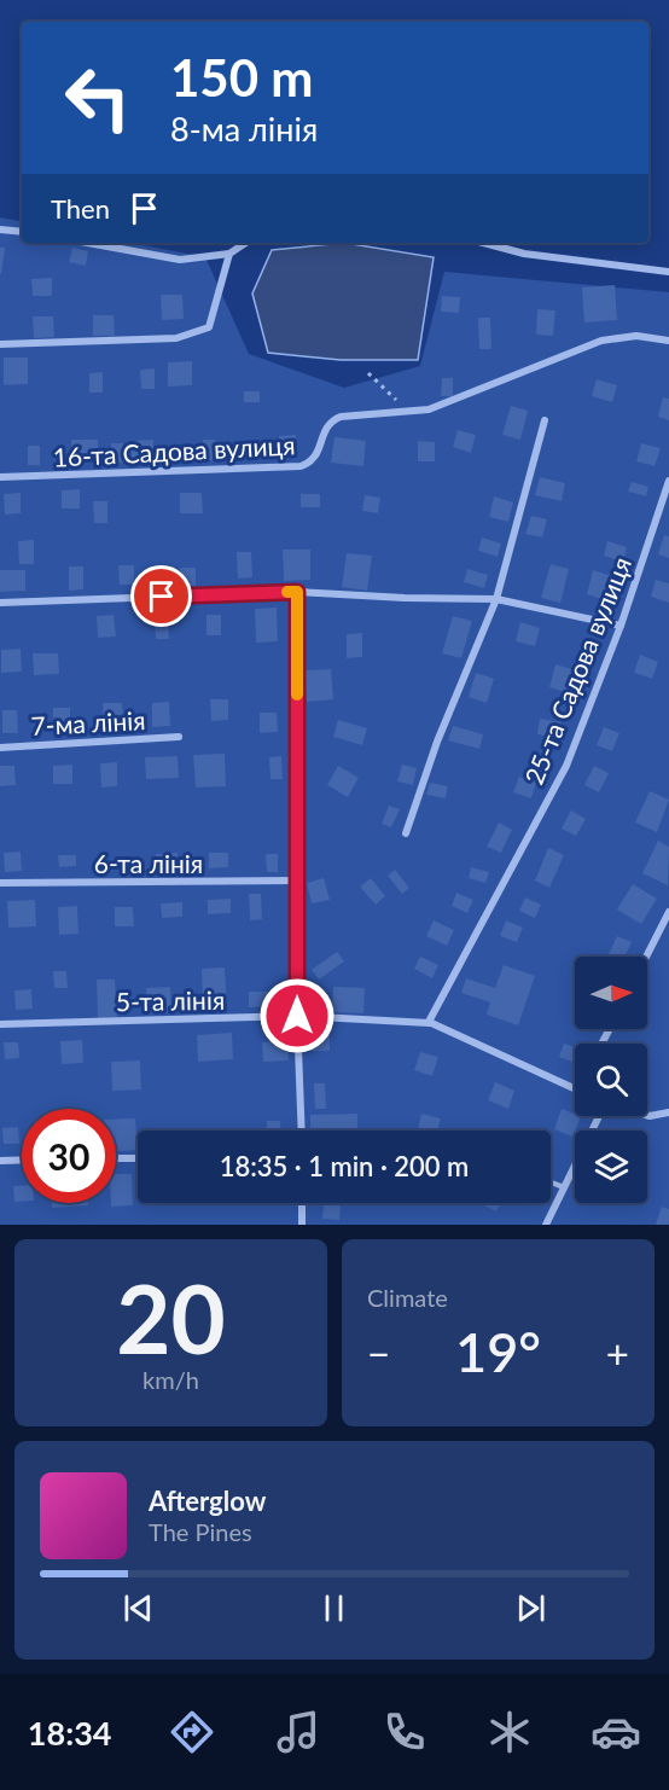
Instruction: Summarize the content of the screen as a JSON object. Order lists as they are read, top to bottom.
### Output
{
  "streets": {
    "street": [
      "16-та Садова вулиця",
      "25-та Садова вулиця",
      "7-ма лінія",
      "6-та лінія",
      "5-та лінія"
    ]
  },
  "crossings": [
    ["25-та Садова вулиця", "5-та лінія"]
  ],
  "north": "right",
  "page": {
    "turn": ["150 m", "8-ма лінія"],
    "then": "Then",
    "limit": "30",
    "trip": "18:35 · 1 min · 200 m",
    "tile": [
      ["20", "km/h"],
      "Climate"
    ],
    "heat": ["−", "19°", "+"],
    "song": ["Afterglow", "The Pines"],
    "tabs": "18:34"
  }
}
